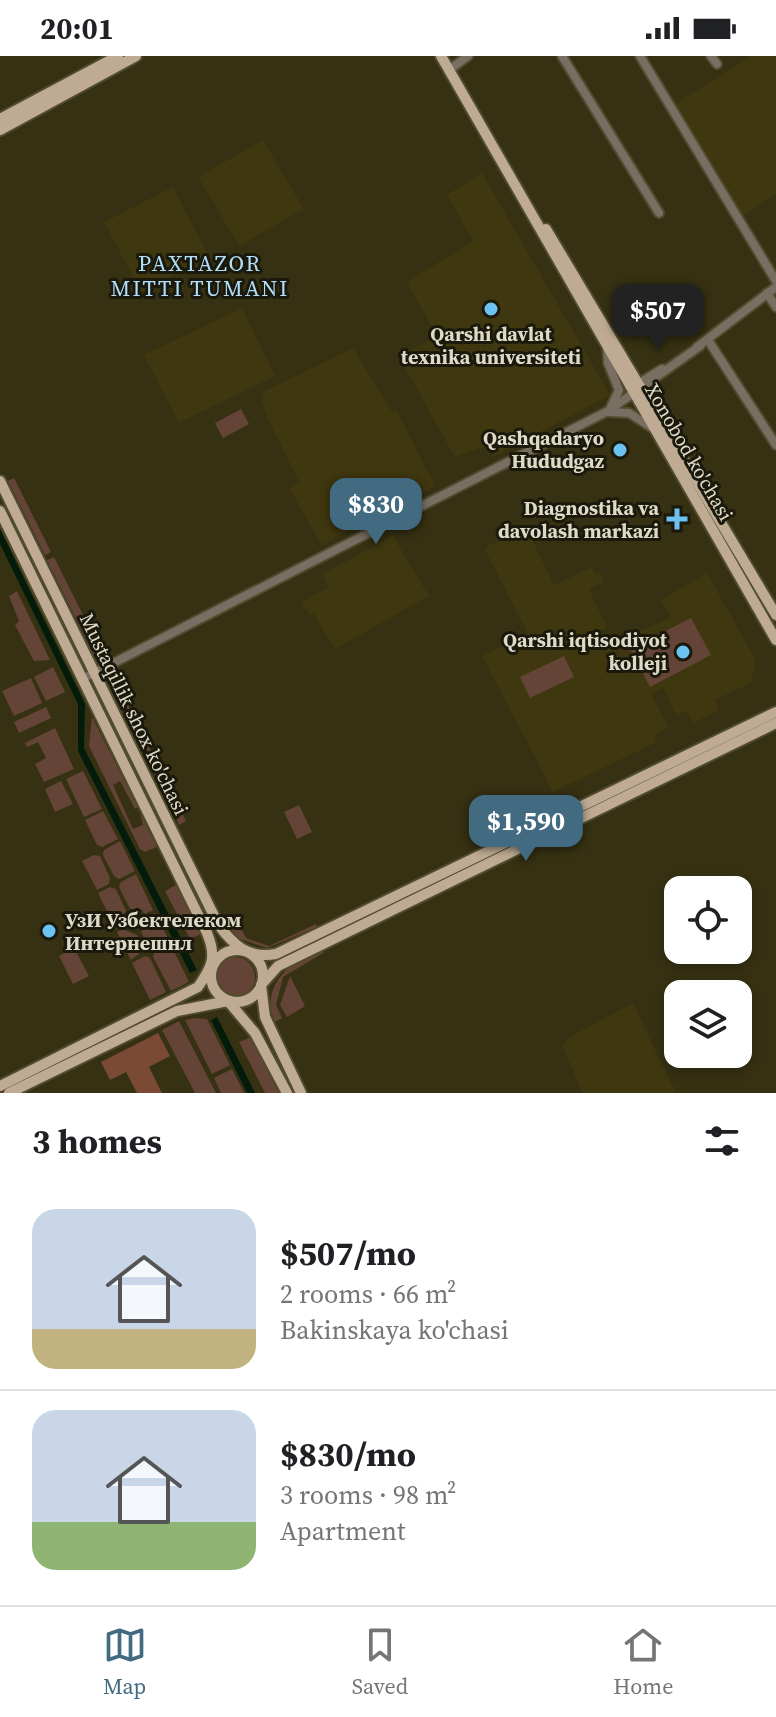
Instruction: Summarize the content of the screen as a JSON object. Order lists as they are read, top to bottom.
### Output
{
  "streets": {
    "main road": ["Xonobod ko'chasi", "Mustaqillik shox ko'chasi"]
  },
  "districts": ["PAXTAZOR MITTI TUMANI"],
  "places": {
    "other": [
      "Qarshi davlat texnika universiteti",
      "Qashqadaryo Hududgaz",
      "Qarshi iqtisodiyot kolleji",
      "УзИ Узбектелеком Интернешнл"
    ],
    "health": ["Diagnostika va davolash markazi"]
  },
  "page": {
    "status": "20:01",
    "price": ["$507", "$830", "$1,590"],
    "heading": "3 homes",
    "list": [
      {
        "name": "$507/mo",
        "note": "2 rooms · 66 m² · Bakinskaya ko'chasi"
      },
      {
        "name": "$830/mo",
        "note": "3 rooms · 98 m² · Apartment"
      }
    ],
    "tabs": ["Map", "Saved", "Home"]
  }
}
